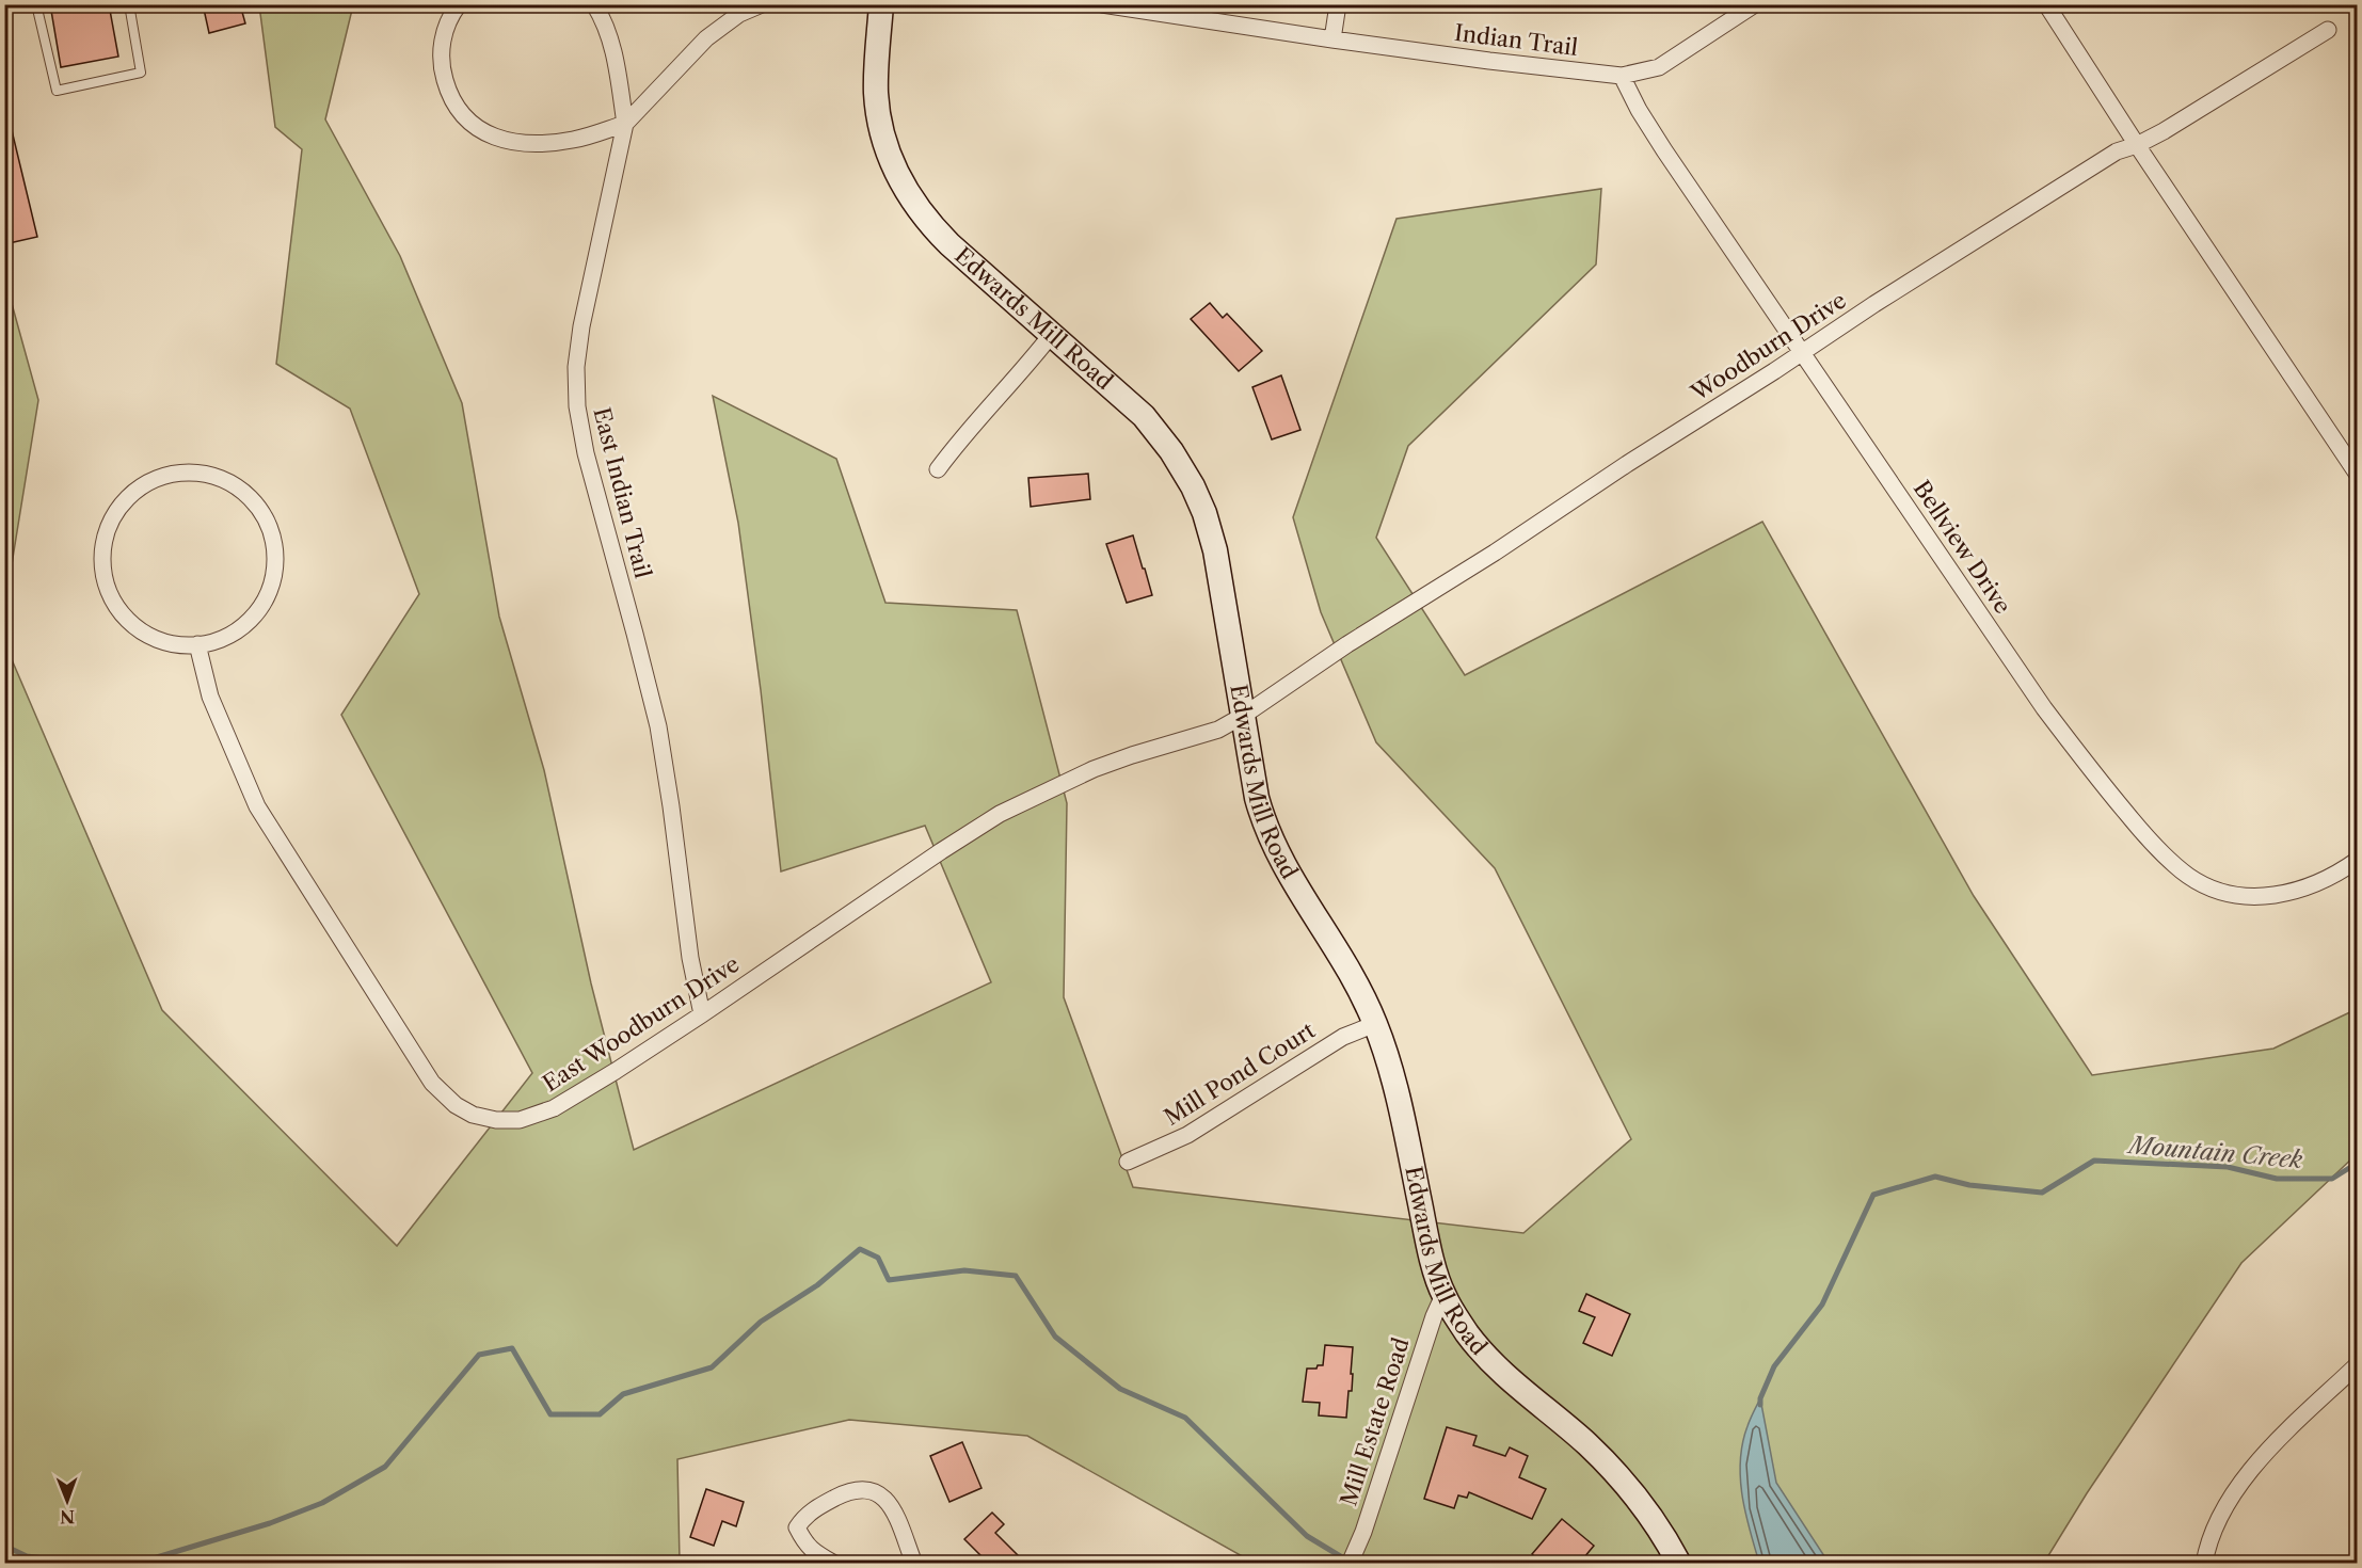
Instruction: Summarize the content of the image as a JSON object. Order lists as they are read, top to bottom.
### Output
{
  "streets": {
    "street": [
      "Indian Trail",
      "Edwards Mill Road",
      "Woodburn Drive",
      "East Indian Trail",
      "Bellview Drive",
      "East Woodburn Drive",
      "Mill Pond Court",
      "Mill Estate Road"
    ]
  },
  "crossings": [
    ["Indian Trail", "Bellview Drive"],
    ["Edwards Mill Road", "Woodburn Drive"],
    ["Edwards Mill Road", "East Woodburn Drive"],
    ["Edwards Mill Road", "Mill Pond Court"],
    ["Edwards Mill Road", "Mill Estate Road"],
    ["Woodburn Drive", "Bellview Drive"],
    ["Woodburn Drive", "East Woodburn Drive"],
    ["East Indian Trail", "East Woodburn Drive"]
  ],
  "water": ["Mountain Creek"],
  "north": "bottom"
}
